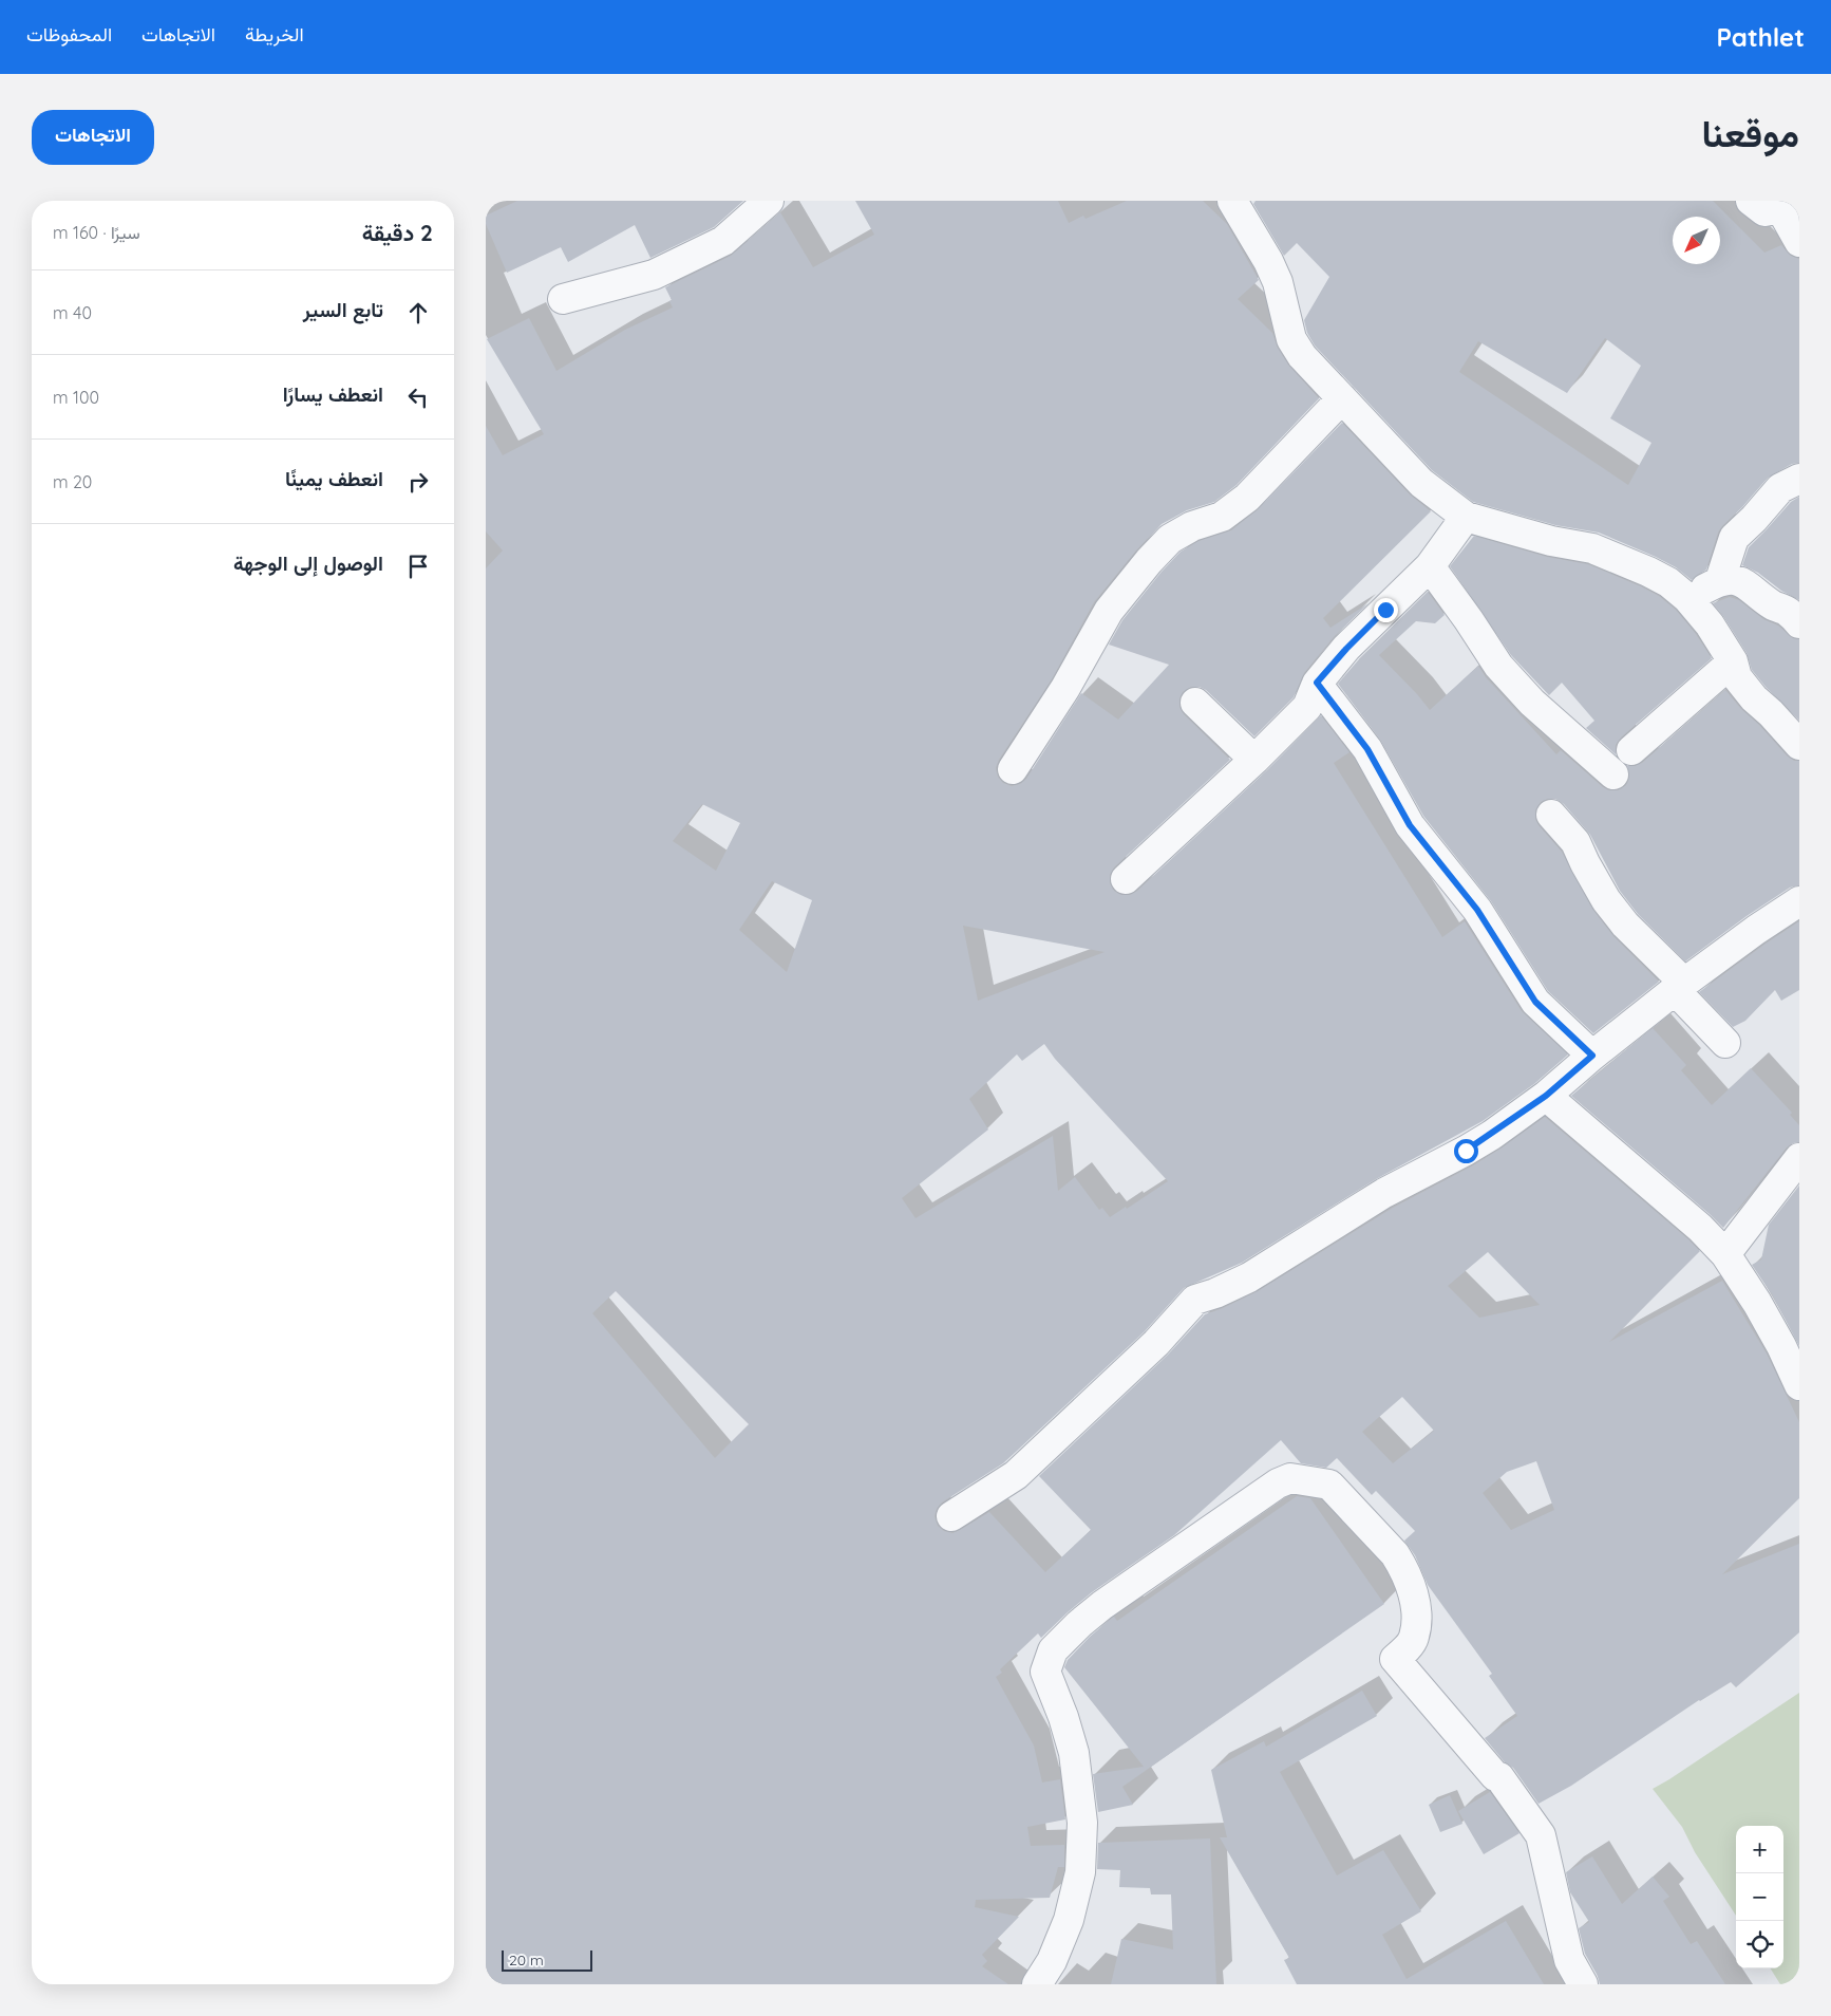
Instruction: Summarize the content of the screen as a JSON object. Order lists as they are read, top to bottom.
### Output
{
  "scale_bar": "20 m",
  "north": "bottom left",
  "page": {
    "header": "Pathlet",
    "nav": ["الخريطة", "الاتجاهات", "المحفوظات"],
    "title": "موقعنا",
    "buttons": "الاتجاهات",
    "heading": ["2 دقيقة", "سيرًا · 160 m"],
    "list": [
      ["تابع السير", "40 m"],
      ["انعطف يسارًا", "100 m"],
      ["انعطف يمينًا", "20 m"],
      "الوصول إلى الوجهة"
    ],
    "map_buttons": ["+", "−"],
    "scale": "20 m"
  }
}
